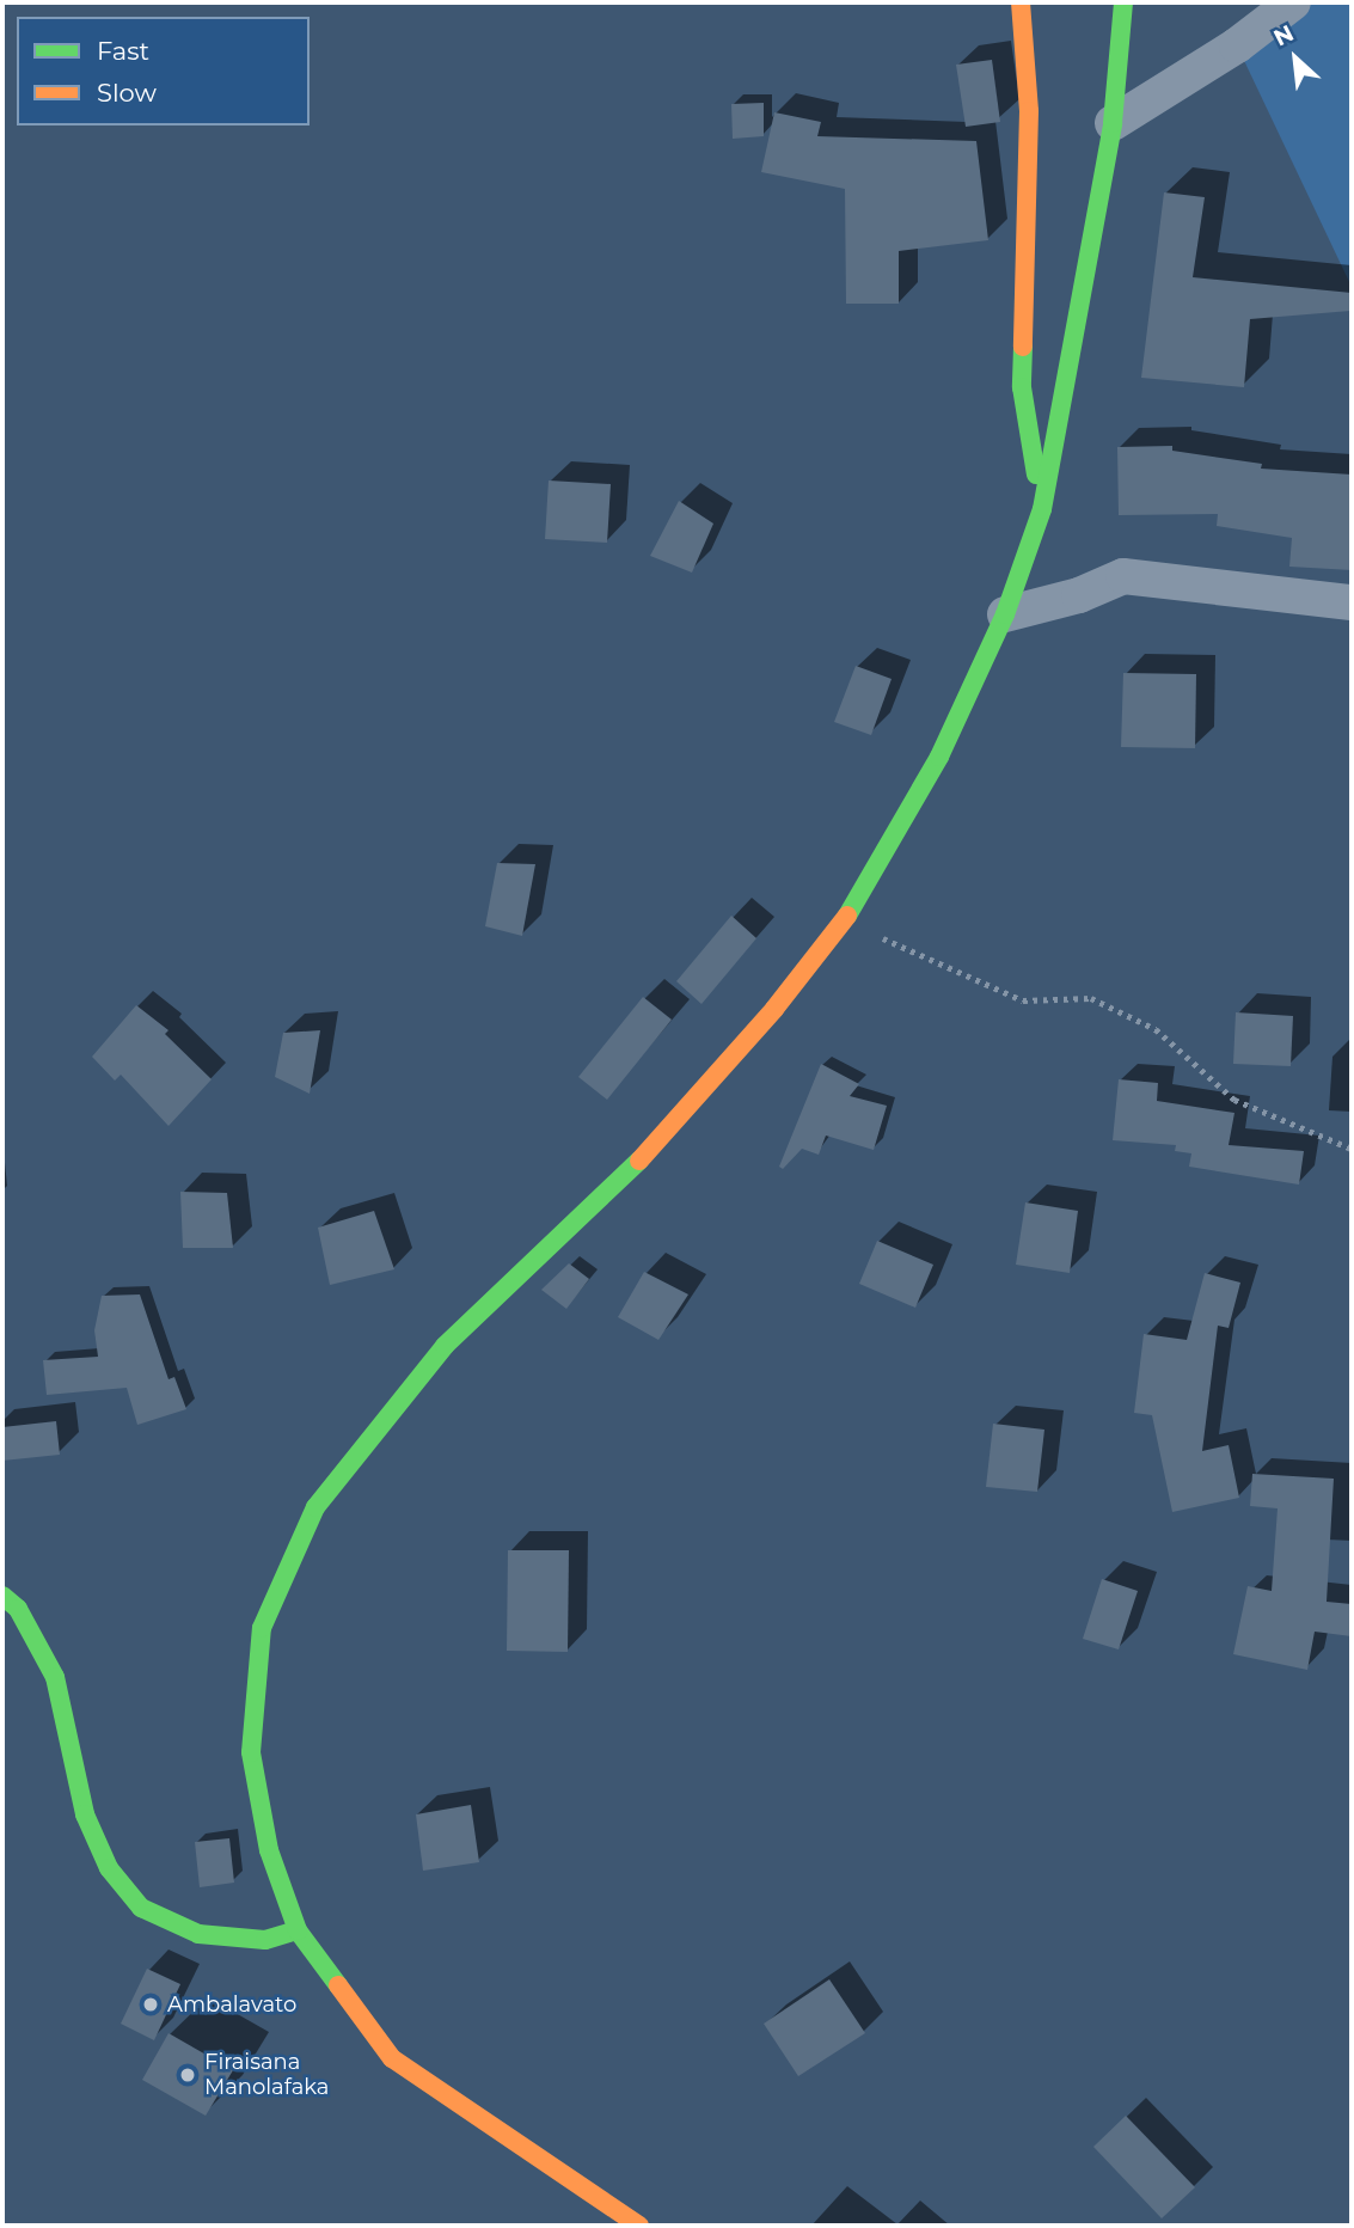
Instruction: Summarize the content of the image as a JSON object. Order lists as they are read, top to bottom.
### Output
{
  "places": ["Ambalavato", "Firaisana Manolafaka"],
  "legend": ["Fast", "Slow"],
  "north": "top left"
}
